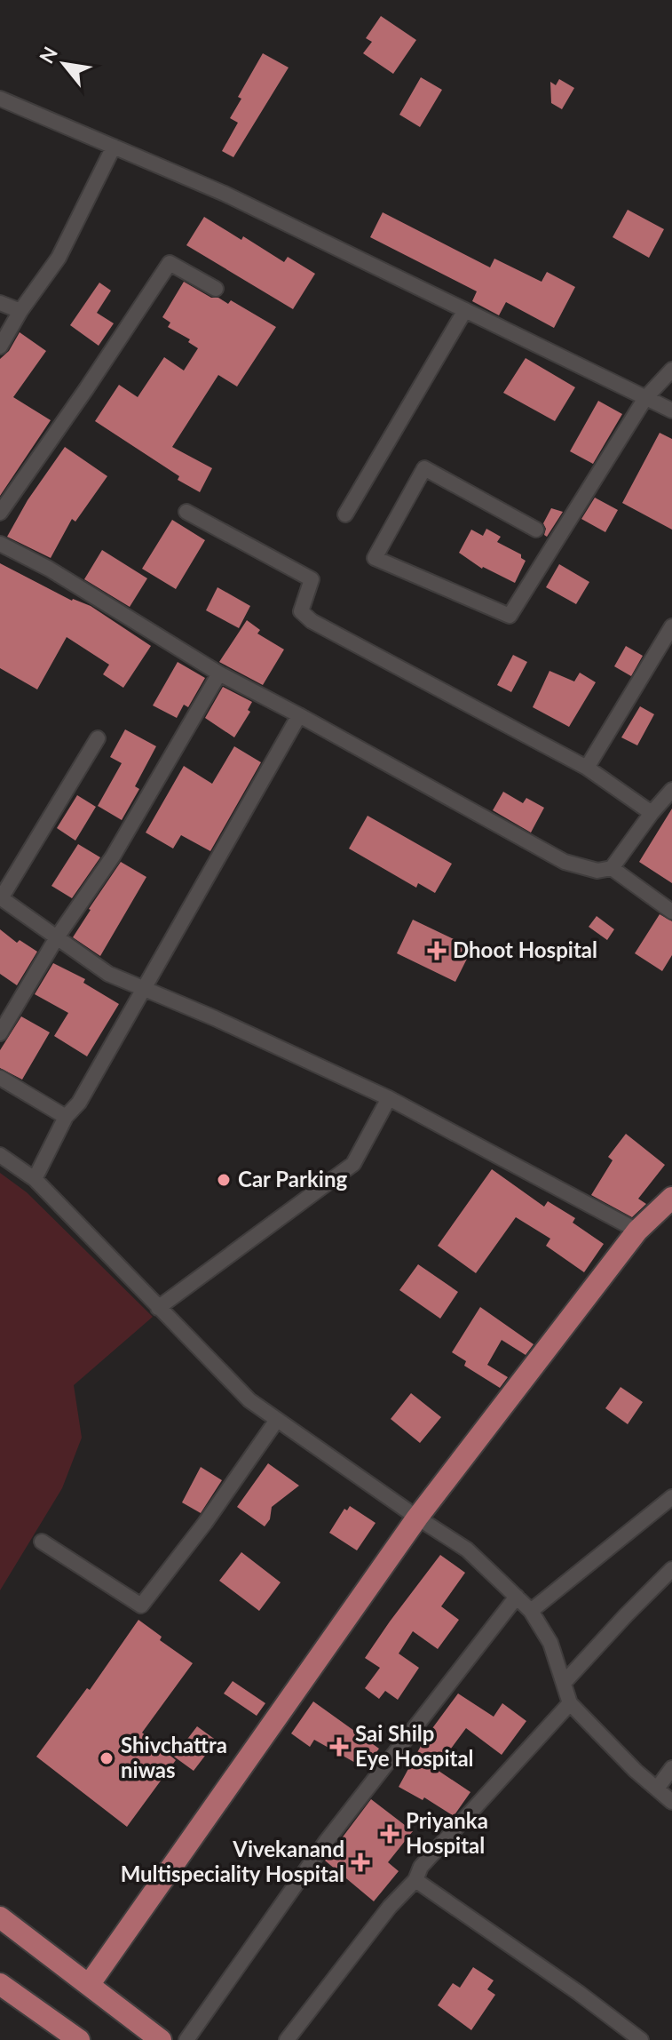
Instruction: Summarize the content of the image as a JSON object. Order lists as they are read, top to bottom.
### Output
{
  "places": {
    "health": [
      "Dhoot Hospital",
      "Sai Shilp Eye Hospital",
      "Priyanka Hospital",
      "Vivekanand Multispeciality Hospital"
    ],
    "other": ["Car Parking", "Shivchattra niwas"]
  },
  "north": "top left"
}
